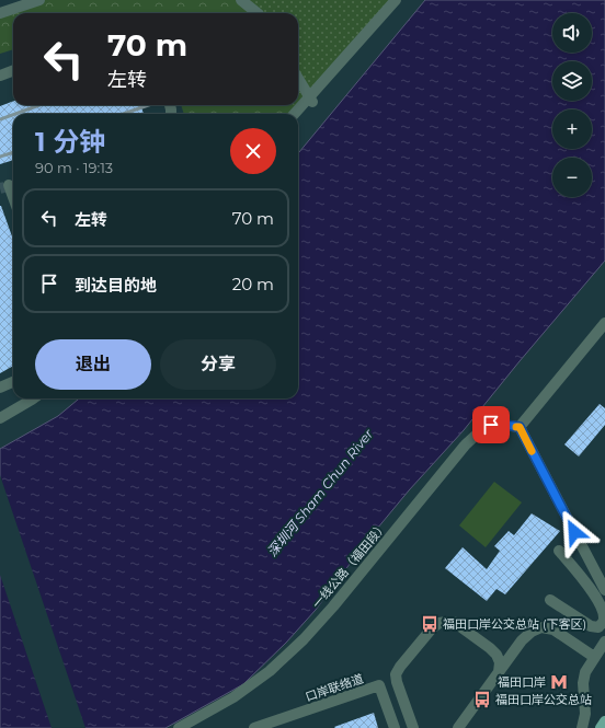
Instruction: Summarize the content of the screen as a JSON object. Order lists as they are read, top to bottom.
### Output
{
  "streets": {
    "lane": ["一线公路（福田段）", "口岸联络道"]
  },
  "water": ["深圳河 Sham Chun River"],
  "places": {
    "bus stop": ["福田口岸公交总站 (下客区)", "福田口岸公交总站"],
    "metro station": ["福田口岸"]
  },
  "page": {
    "map_buttons": ["+", "−"],
    "turn": ["70 m", "左转"],
    "heading": ["1 分钟", "90 m · 19:13"],
    "list": [
      {
        "name": "左转",
        "value": "70 m"
      },
      {
        "name": "到达目的地",
        "value": "20 m"
      }
    ],
    "buttons": ["退出", "分享"]
  }
}
